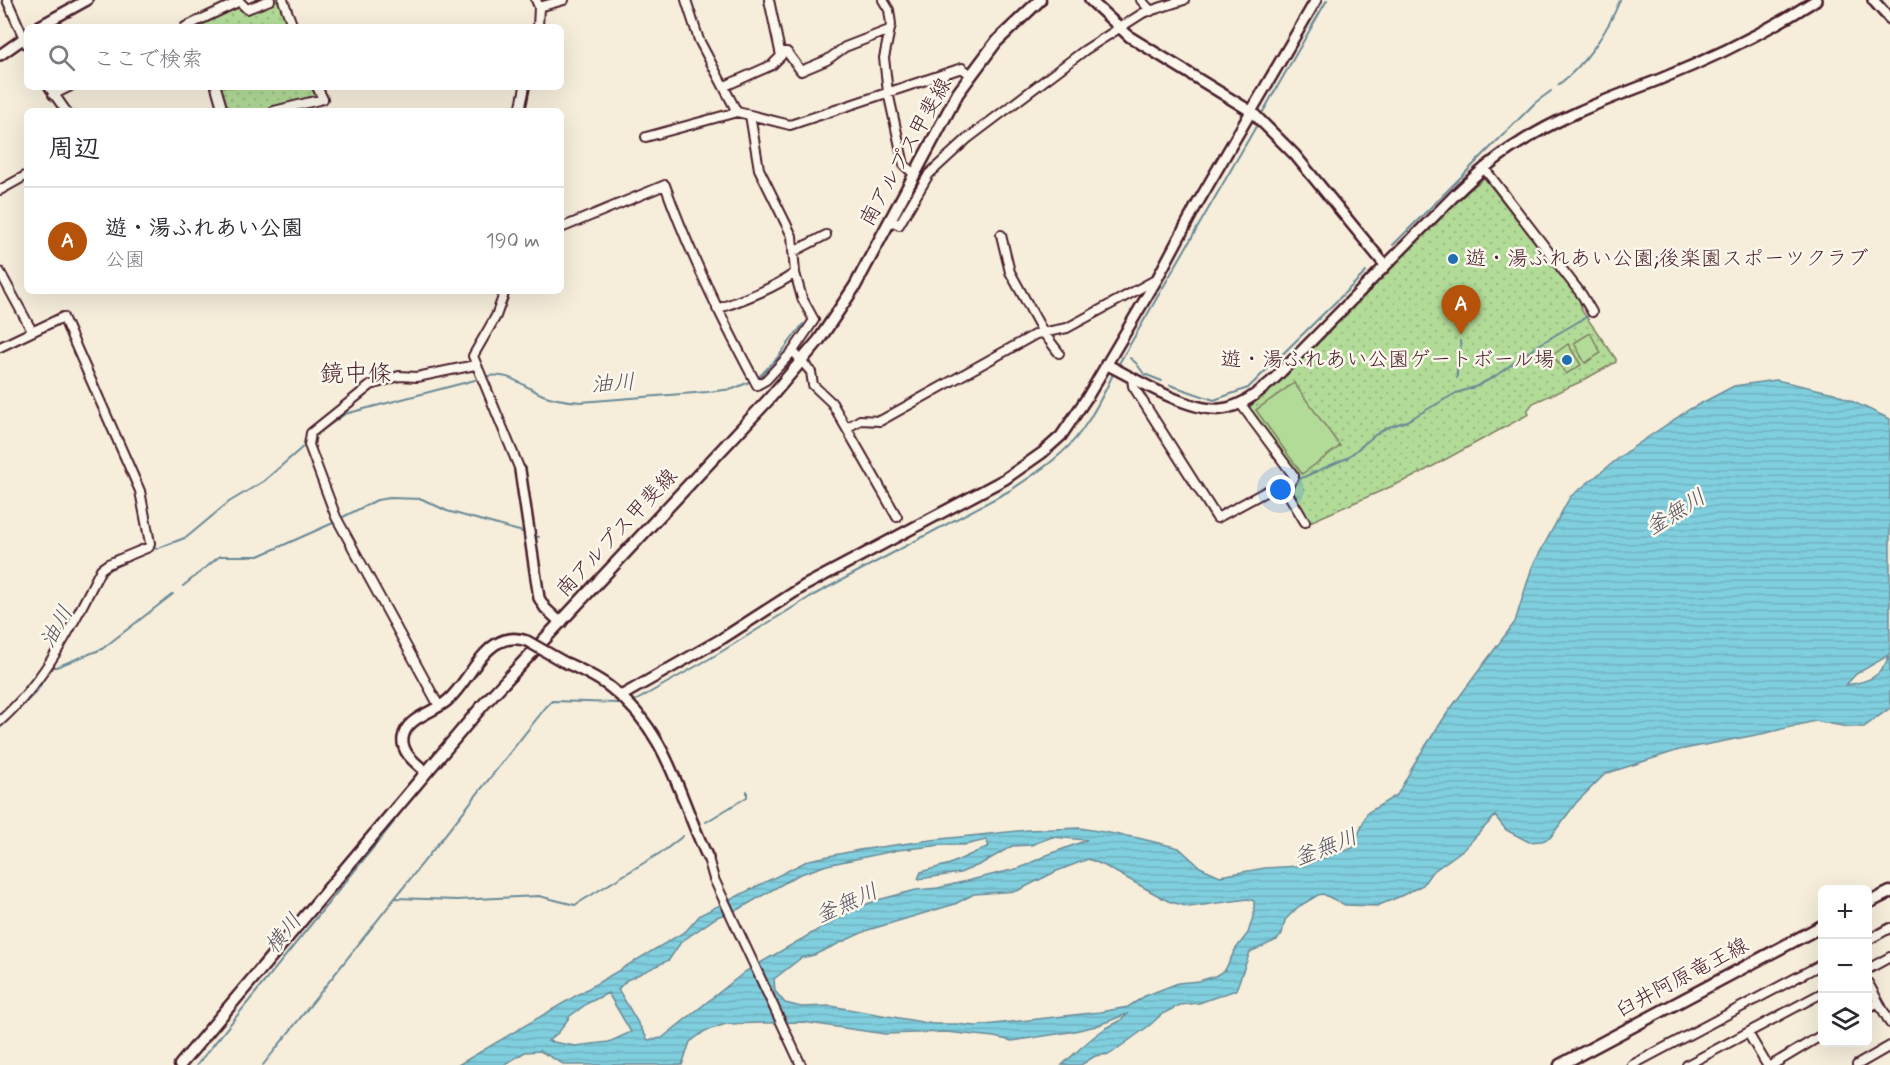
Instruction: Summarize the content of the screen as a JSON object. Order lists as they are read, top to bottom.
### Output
{
  "streets": {
    "main road": ["南アルプス甲斐線", "臼井阿原竜王線"]
  },
  "districts": ["鏡中條"],
  "water": ["油川", "釜無川", "横川"],
  "places": ["遊・湯ふれあい公園;後楽園スポーツクラブ", "遊・湯ふれあい公園ゲートボール場"],
  "page": {
    "search": "ここで検索",
    "heading": "周辺",
    "list": [
      {
        "mark": "A",
        "name": "遊・湯ふれあい公園",
        "note": "公園",
        "value": "190 m"
      }
    ],
    "pins": "A",
    "map_buttons": ["+", "−"]
  }
}
